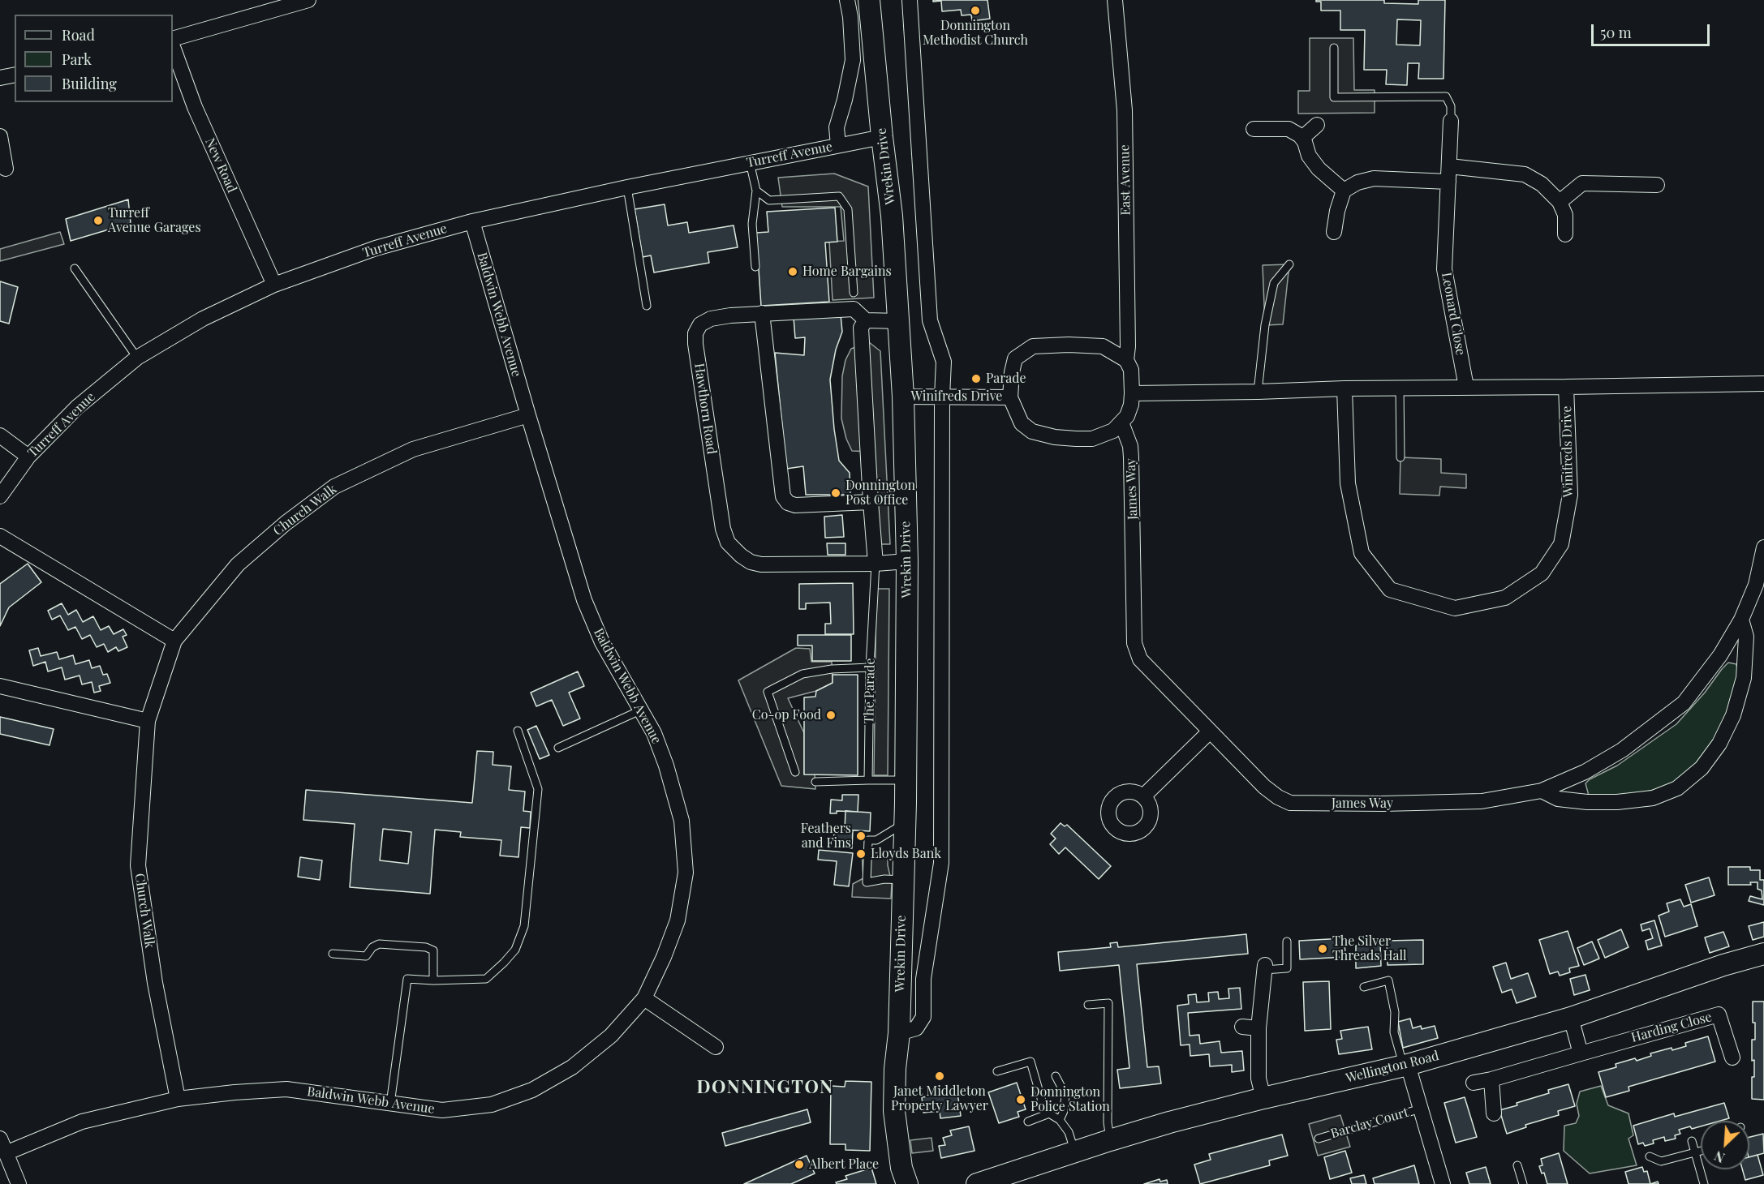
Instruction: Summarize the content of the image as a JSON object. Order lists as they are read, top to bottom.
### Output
{
  "streets": {
    "street": [
      "Turreff Avenue",
      "New Road",
      "Wrekin Drive",
      "East Avenue",
      "Leonard Close",
      "Baldwin Webb Avenue",
      "Winifreds Drive",
      "Hawthorn Road",
      "James Way",
      "Church Walk",
      "The Parade",
      "Harding Close",
      "Wellington Road",
      "Barclay Court"
    ]
  },
  "crossings": [
    ["Turreff Avenue", "New Road"],
    ["Turreff Avenue", "Wrekin Drive"],
    ["Turreff Avenue", "Baldwin Webb Avenue"],
    ["Wrekin Drive", "Winifreds Drive"],
    ["Wrekin Drive", "Hawthorn Road"],
    ["East Avenue", "Winifreds Drive"],
    ["East Avenue", "James Way"],
    ["Leonard Close", "Winifreds Drive"],
    ["Baldwin Webb Avenue", "Church Walk"],
    ["Winifreds Drive", "James Way"],
    ["Hawthorn Road", "The Parade"],
    ["Wellington Road", "Barclay Court"]
  ],
  "districts": ["DONNINGTON"],
  "places": [
    "Donnington Methodist Church",
    "Turreff Avenue Garages",
    "Home Bargains",
    "Parade",
    "Donnington Post Office",
    "Co-op Food",
    "Feathers and Fins",
    "Lloyds Bank",
    "The Silver Threads Hall",
    "Janet Middleton Property Lawyer",
    "Donnington Police Station",
    "Albert Place"
  ],
  "legend": ["Road", "Park", "Building"],
  "scale_bar": "50 m",
  "north": "bottom left"
}
